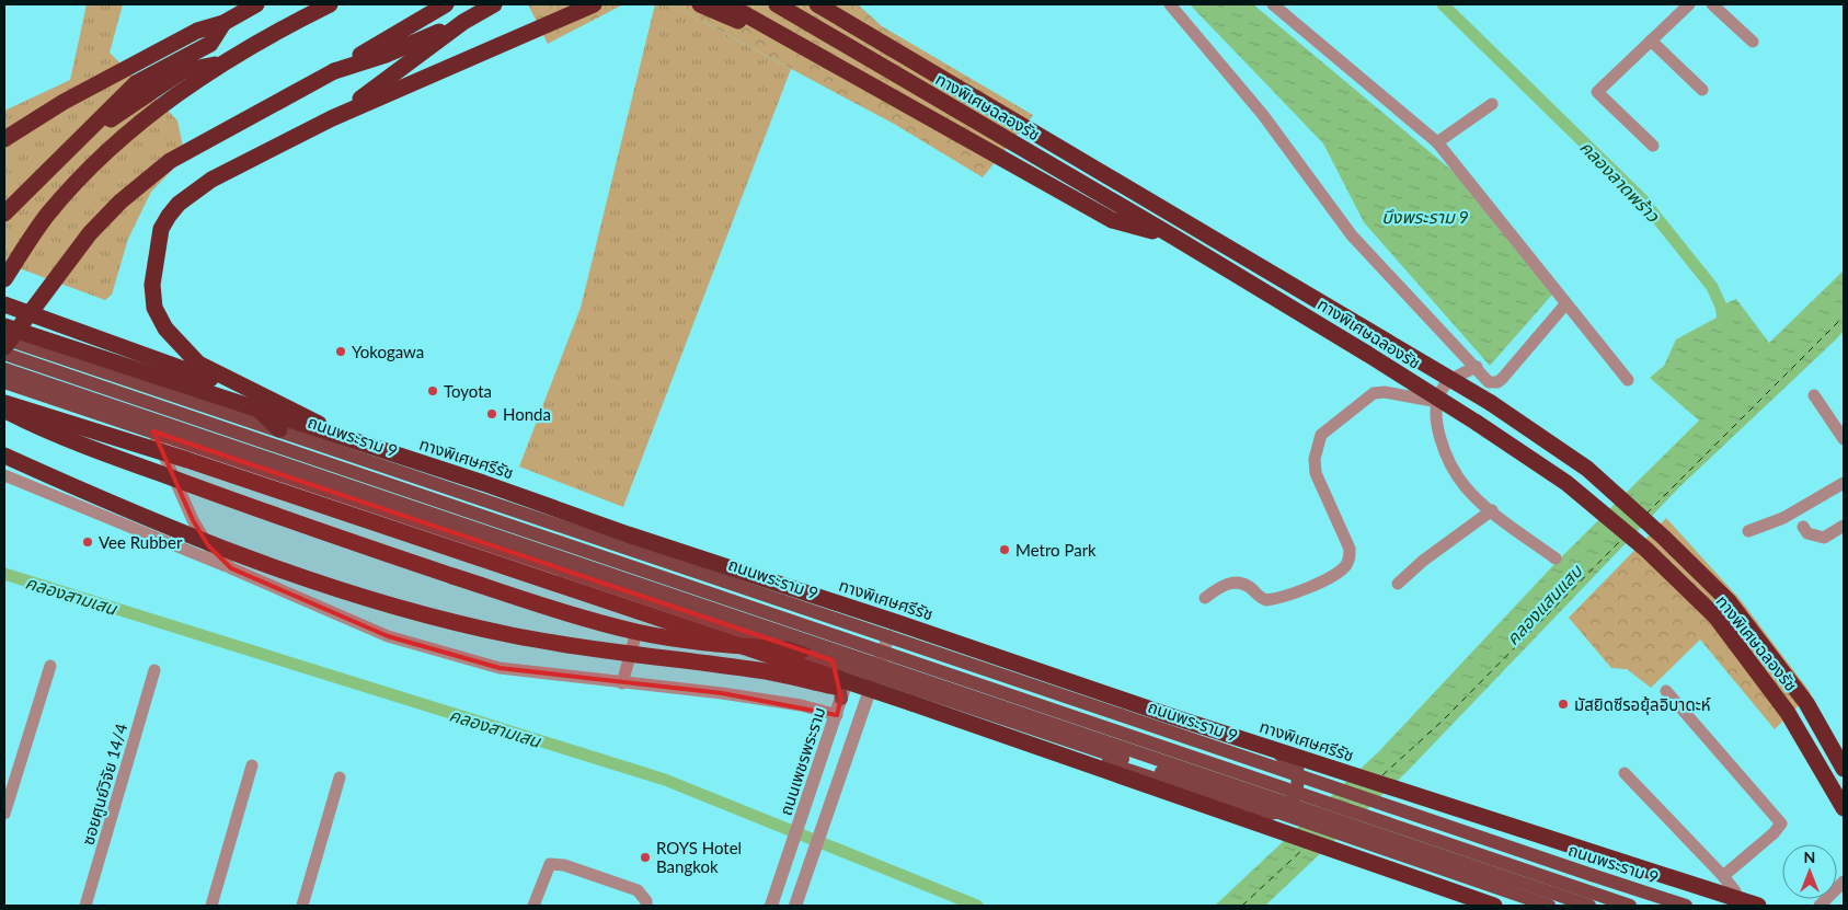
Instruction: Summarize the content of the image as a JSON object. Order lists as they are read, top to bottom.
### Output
{
  "streets": {
    "highway": ["ทางพิเศษฉลองรัช", "ทางพิเศษศรีรัช"],
    "main road": ["ถนนพระราม 9"],
    "street": ["ถนนเพชรพระราม", "ซอยศูนย์วิจัย 14/4"]
  },
  "crossings": [
    ["ถนนพระราม 9", "ถนนเพชรพระราม"]
  ],
  "water": [
    "คลองลาดพร้าว",
    "บึงพระราม 9",
    "คลองสามเสน",
    "คลองแสนแสบ"
  ],
  "places": [
    "Yokogawa",
    "Toyota",
    "Honda",
    "Vee Rubber",
    "Metro Park",
    "มัสยิดซีรอยุ้ลอิบาดะห์",
    "ROYS Hotel Bangkok"
  ],
  "north": "top"
}
